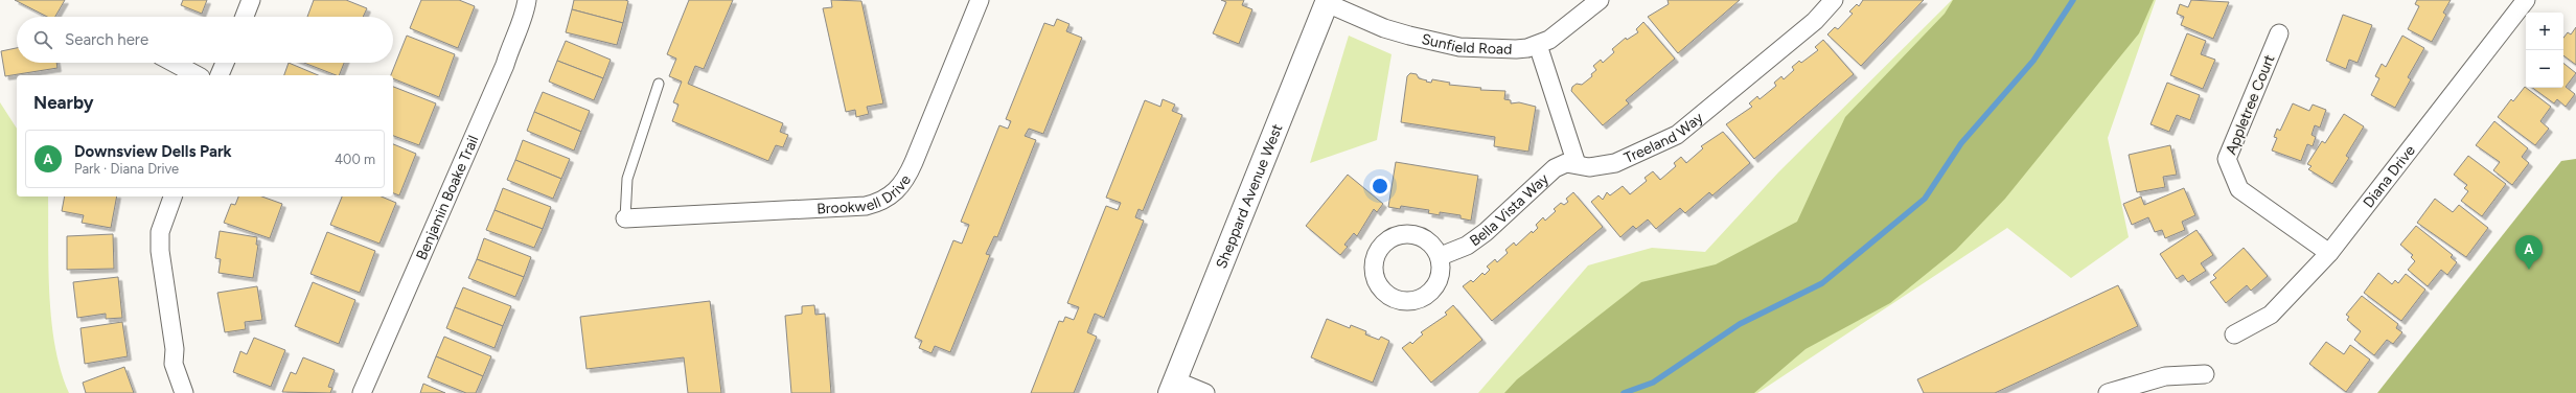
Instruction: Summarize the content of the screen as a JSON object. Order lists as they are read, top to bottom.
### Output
{
  "streets": {
    "main road": ["Sheppard Avenue West"],
    "street": [
      "Sunfield Road",
      "Appletree Court",
      "Treeland Way",
      "Diana Drive",
      "Brookwell Drive",
      "Benjamin Boake Trail",
      "Bella Vista Way"
    ]
  },
  "crossings": [
    ["Sunfield Road", "Sheppard Avenue West"],
    ["Appletree Court", "Diana Drive"],
    ["Treeland Way", "Bella Vista Way"]
  ],
  "page": {
    "map_buttons": ["+", "−"],
    "search": "Search here",
    "heading": "Nearby",
    "list": [
      {
        "mark": "A",
        "name": "Downsview Dells Park",
        "note": "Park · Diana Drive",
        "value": "400 m"
      }
    ],
    "pins": "A"
  }
}
